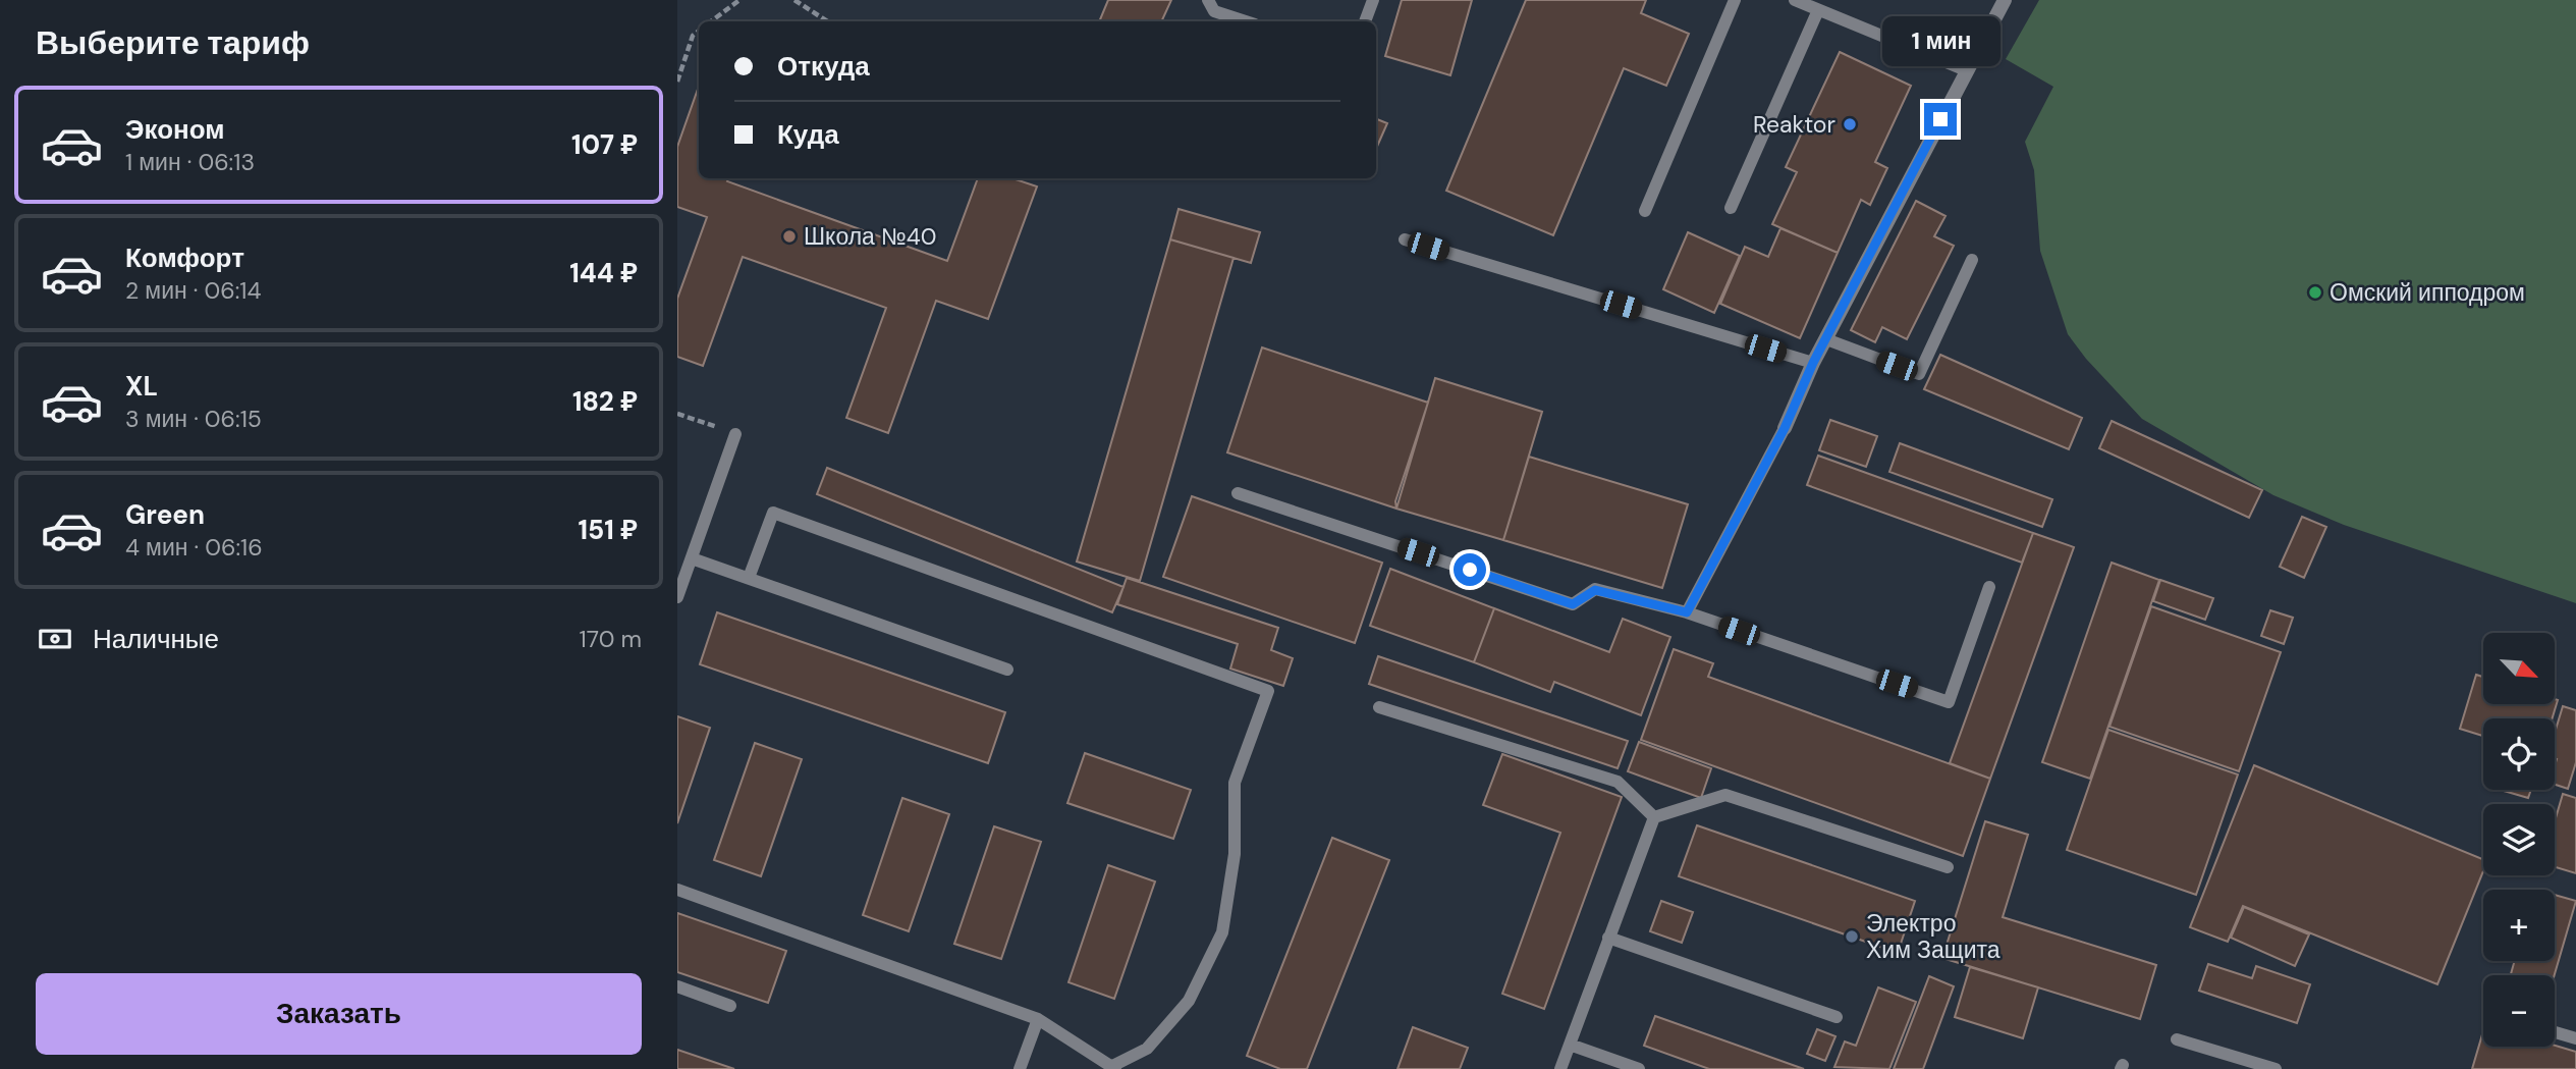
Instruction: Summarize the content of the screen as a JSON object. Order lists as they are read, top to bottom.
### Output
{
  "places": [
    "Reaktor",
    "Школа №40",
    "Омский ипподром",
    "Электро Хим Защита"
  ],
  "north": "bottom right",
  "page": {
    "heading": "Выберите тариф",
    "bubble": "1 мин",
    "banner": ["Откуда", "Куда"],
    "list": [
      {
        "name": "Эконом",
        "note": "1 мин · 06:13",
        "value": "107 ₽"
      },
      {
        "name": "Комфорт",
        "note": "2 мин · 06:14",
        "value": "144 ₽"
      },
      {
        "name": "XL",
        "note": "3 мин · 06:15",
        "value": "182 ₽"
      },
      {
        "name": "Green",
        "note": "4 мин · 06:16",
        "value": "151 ₽"
      }
    ],
    "pay": ["Наличные", "170 m"],
    "map_buttons": ["+", "−"],
    "buttons": "Заказать"
  }
}
